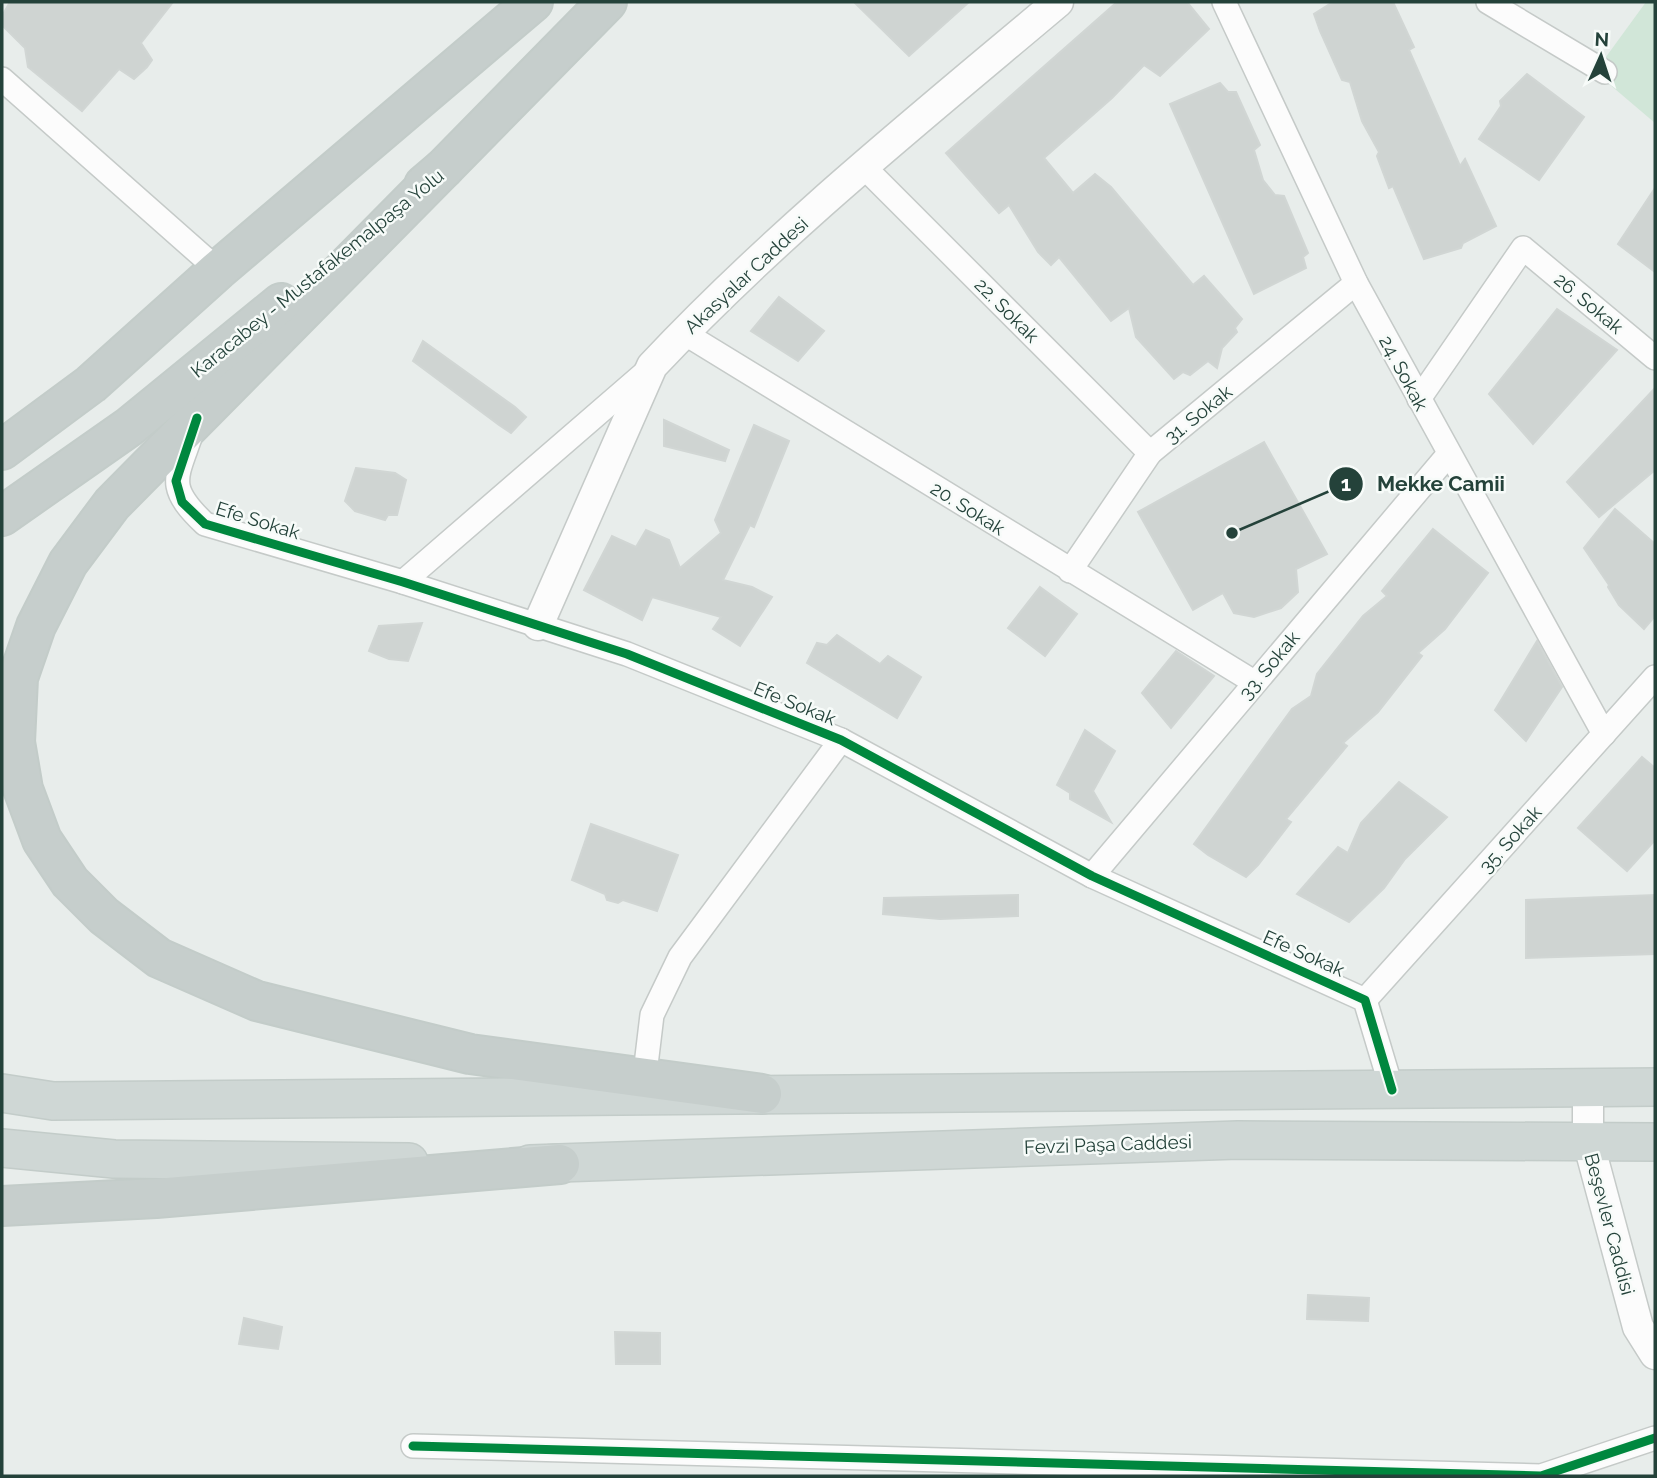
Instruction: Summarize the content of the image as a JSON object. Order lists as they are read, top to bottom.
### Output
{
  "streets": {
    "highway": ["Karacabey - Mustafakemalpaşa Yolu"],
    "main road": ["Fevzi Paşa Caddesi"],
    "street": [
      "Akasyalar Caddesi",
      "26. Sokak",
      "22. Sokak",
      "24. Sokak",
      "31. Sokak",
      "20. Sokak",
      "Efe Sokak",
      "33. Sokak",
      "35. Sokak",
      "Beşevler Caddisi"
    ]
  },
  "crossings": [
    ["Akasyalar Caddesi", "22. Sokak"],
    ["Akasyalar Caddesi", "20. Sokak"],
    ["Akasyalar Caddesi", "Efe Sokak"],
    ["26. Sokak", "24. Sokak"],
    ["22. Sokak", "31. Sokak"],
    ["24. Sokak", "31. Sokak"],
    ["24. Sokak", "33. Sokak"],
    ["24. Sokak", "35. Sokak"],
    ["31. Sokak", "20. Sokak"],
    ["20. Sokak", "33. Sokak"],
    ["Efe Sokak", "33. Sokak"],
    ["Efe Sokak", "35. Sokak"],
    ["Fevzi Paşa Caddesi", "Beşevler Caddisi"]
  ],
  "places": ["Mekke Camii"],
  "north": "top"
}
